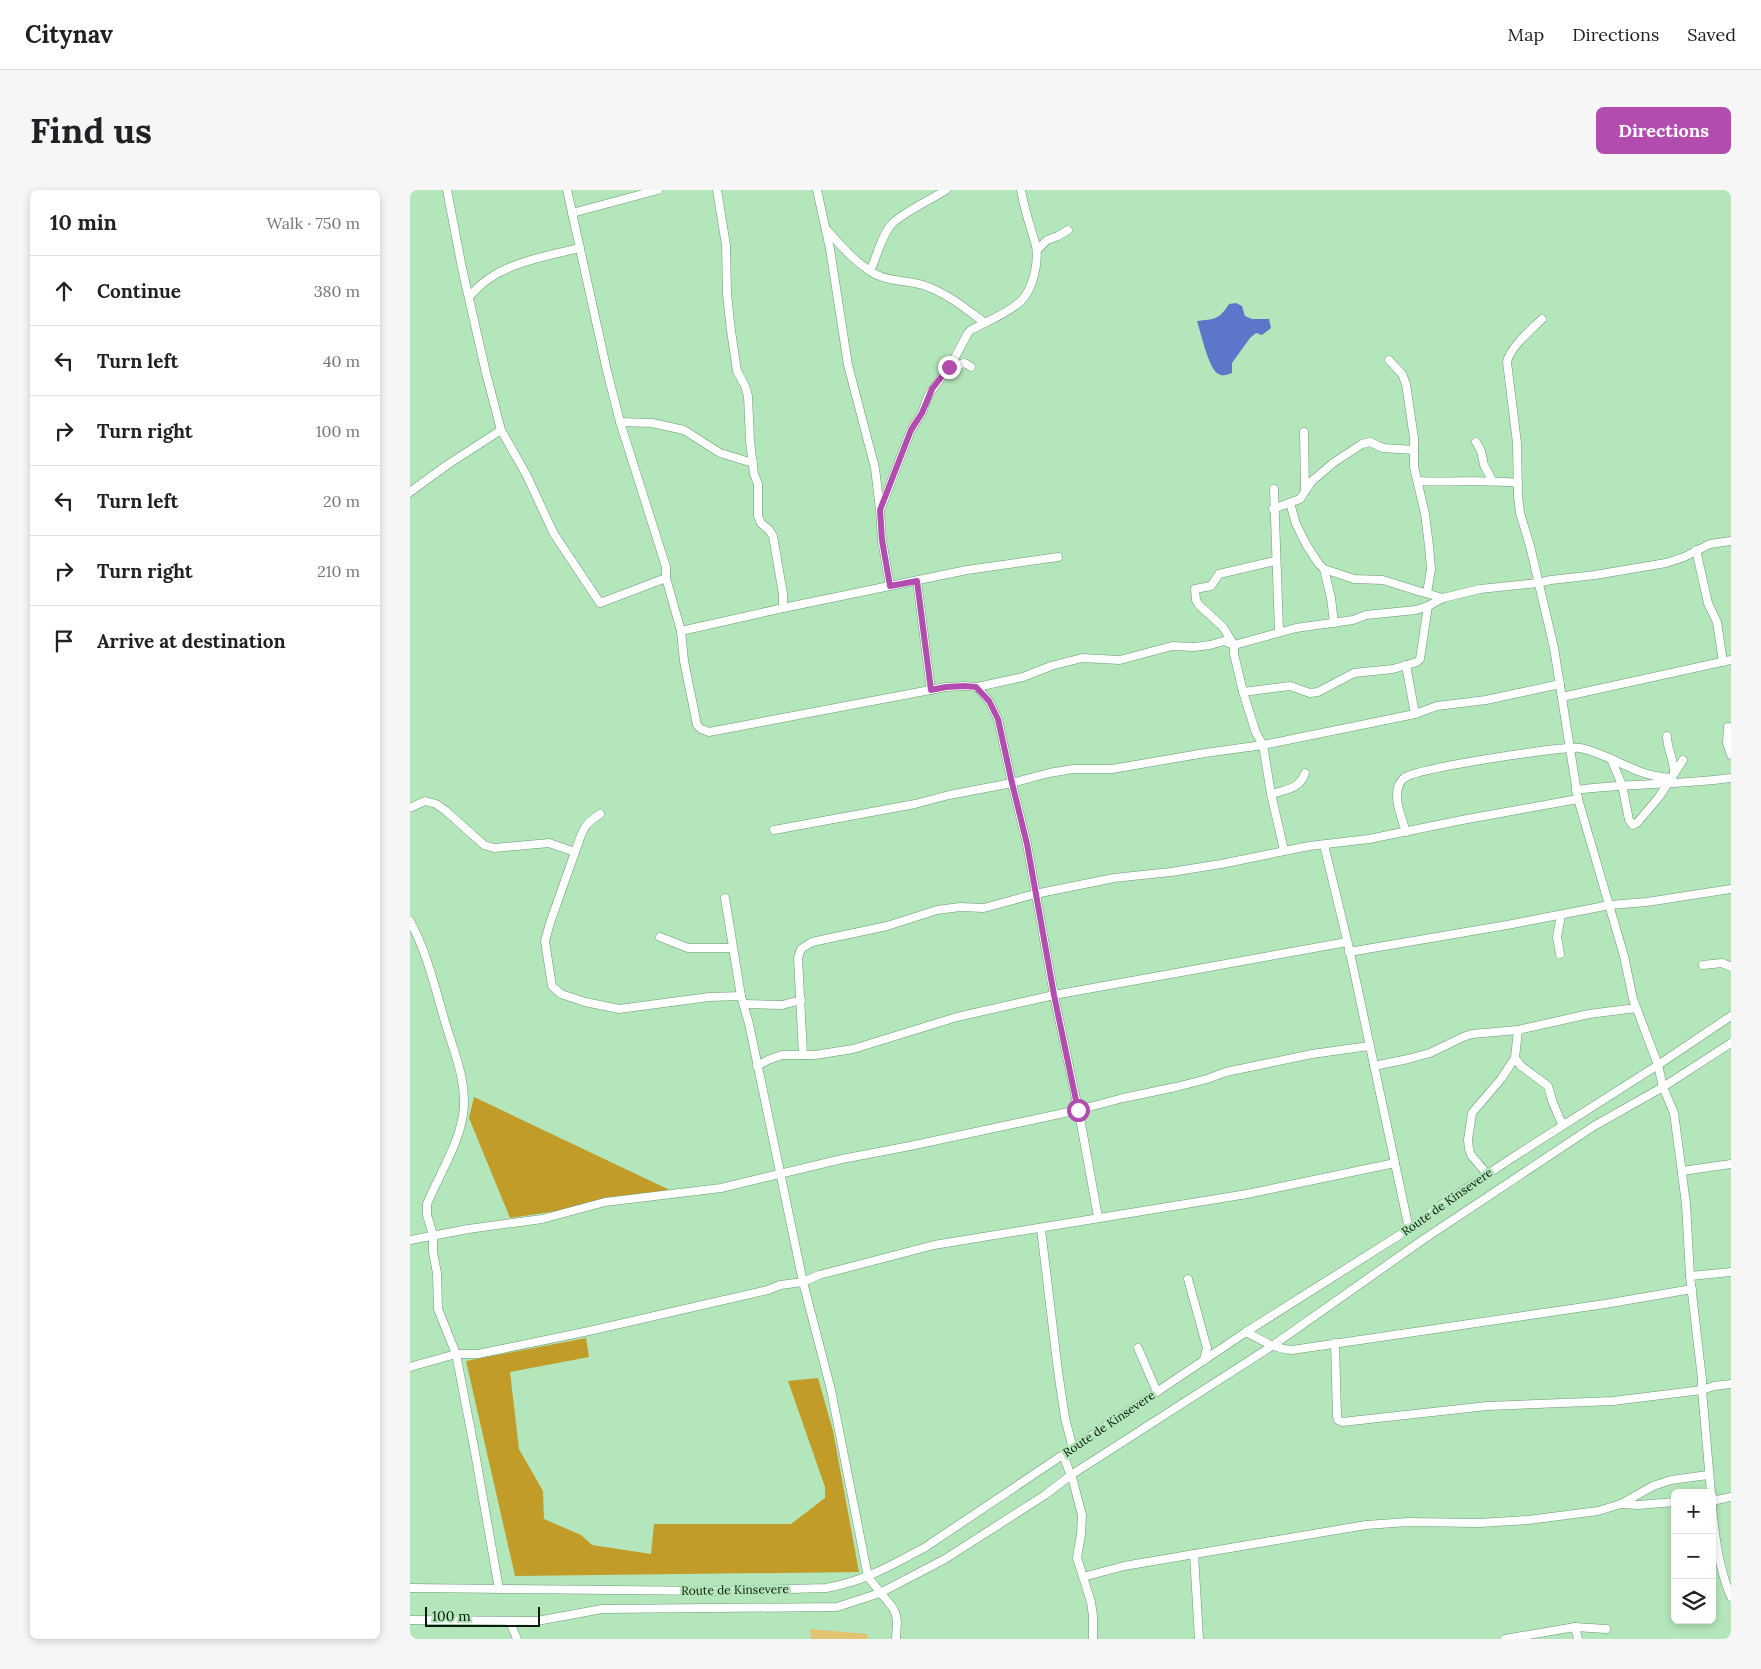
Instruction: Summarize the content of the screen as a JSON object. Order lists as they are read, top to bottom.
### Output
{
  "streets": {
    "street": ["Route de Kinsevere"]
  },
  "scale_bar": "100 m",
  "page": {
    "header": "Citynav",
    "nav": ["Map", "Directions", "Saved"],
    "buttons": "Directions",
    "title": "Find us",
    "heading": ["10 min", "Walk · 750 m"],
    "list": [
      ["Continue", "380 m"],
      ["Turn left", "40 m"],
      ["Turn right", "100 m"],
      ["Turn left", "20 m"],
      ["Turn right", "210 m"],
      "Arrive at destination"
    ],
    "map_buttons": ["+", "−"],
    "scale": "100 m"
  }
}
